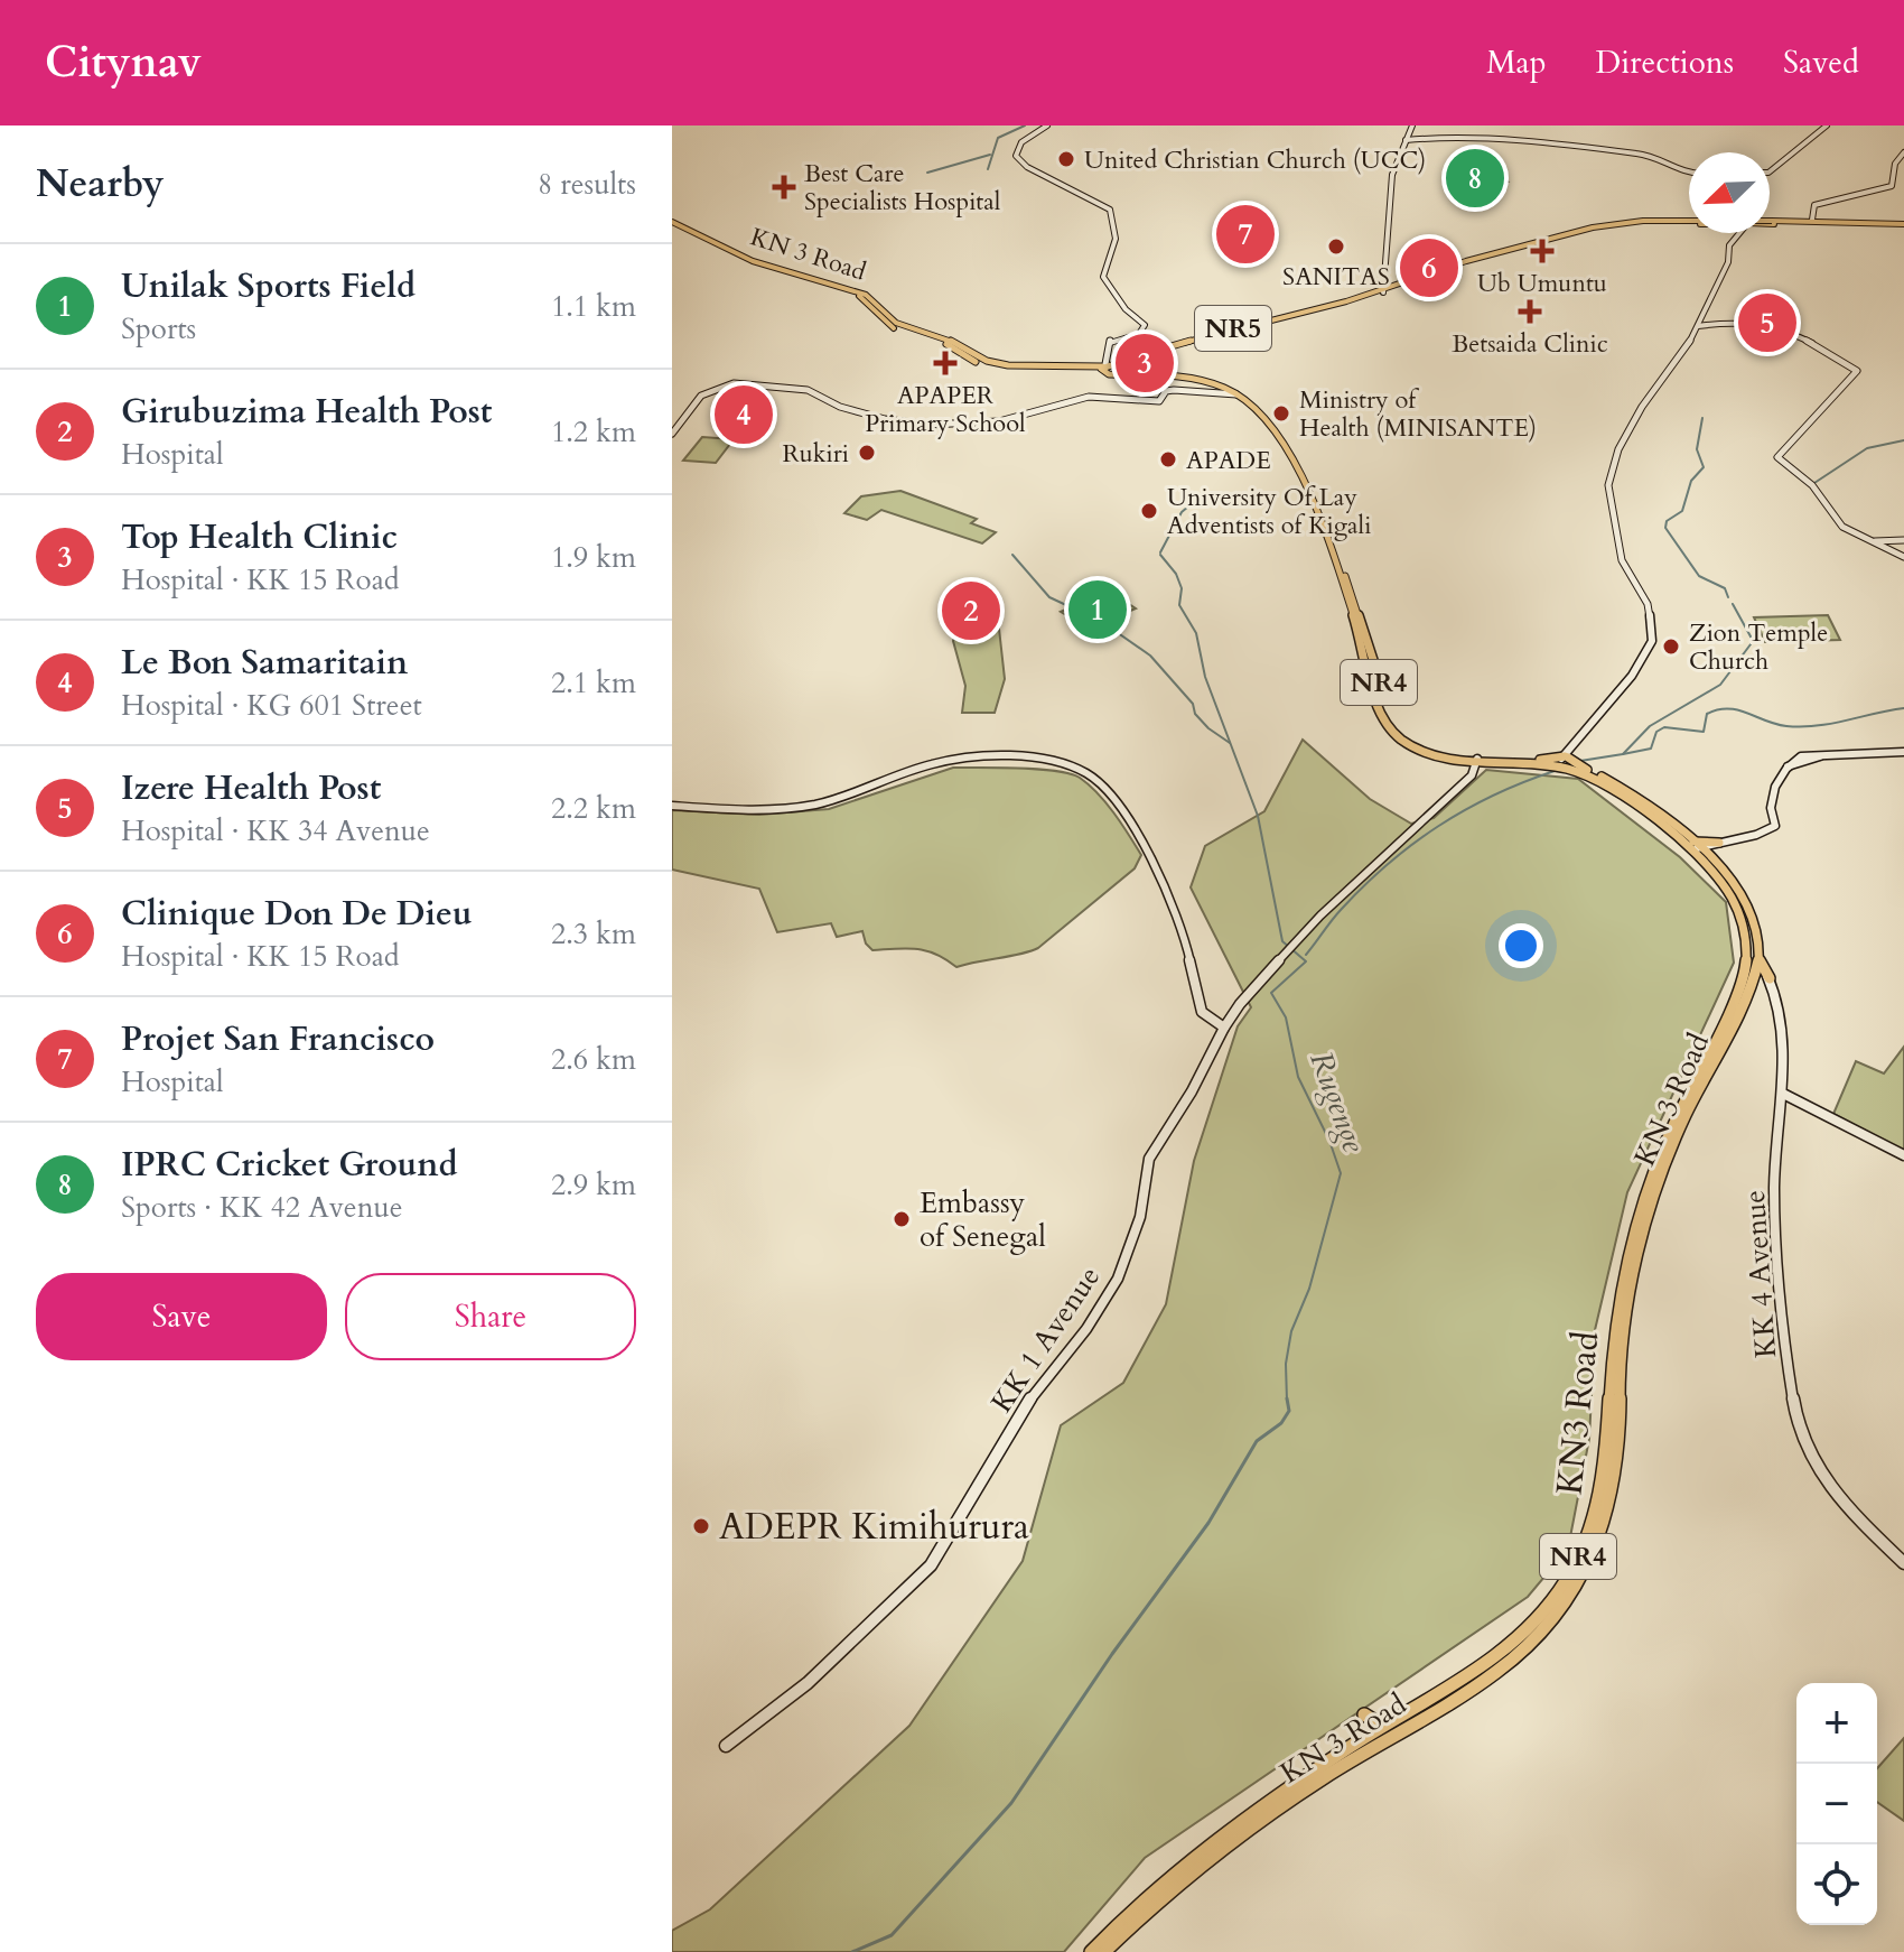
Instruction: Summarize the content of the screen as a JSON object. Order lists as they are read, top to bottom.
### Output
{
  "streets": {
    "highway": [
      "KN 3 Road",
      "NR5",
      "NR4",
      "KN3 Road"
    ],
    "main road": ["KK 4 Avenue", "KK 1 Avenue"]
  },
  "crossings": [
    ["KN 3 Road", "NR4"],
    ["KN 3 Road", "KK 4 Avenue"],
    ["KN 3 Road", "KN3 Road"],
    ["NR4", "KK 4 Avenue"],
    ["NR4", "KK 1 Avenue"],
    ["NR4", "KN3 Road"]
  ],
  "water": ["Rugenge"],
  "places": {
    "other": [
      "United Christian Church (UCC)",
      "SANITAS",
      "Ministry of Health (MINISANTE)",
      "Rukiri",
      "APADE",
      "University Of Lay Adventists of Kigali",
      "Zion Temple Church",
      "Embassy of Senegal",
      "ADEPR Kimihurura"
    ],
    "health": [
      "Best Care Specialists Hospital",
      "Ub Umuntu",
      "Betsaida Clinic",
      "APAPER Primary School"
    ]
  },
  "north": "bottom left",
  "page": {
    "header": "Citynav",
    "nav": ["Map", "Directions", "Saved"],
    "heading": ["Nearby", "8 results"],
    "pins": [
      "8",
      "7",
      "6",
      "5",
      "3",
      "4",
      "1",
      "2"
    ],
    "list": [
      {
        "mark": "1",
        "name": "Unilak Sports Field",
        "note": "Sports",
        "value": "1.1 km"
      },
      {
        "mark": "2",
        "name": "Girubuzima Health Post",
        "note": "Hospital",
        "value": "1.2 km"
      },
      {
        "mark": "3",
        "name": "Top Health Clinic",
        "note": "Hospital · KK 15 Road",
        "value": "1.9 km"
      },
      {
        "mark": "4",
        "name": "Le Bon Samaritain",
        "note": "Hospital · KG 601 Street",
        "value": "2.1 km"
      },
      {
        "mark": "5",
        "name": "Izere Health Post",
        "note": "Hospital · KK 34 Avenue",
        "value": "2.2 km"
      },
      {
        "mark": "6",
        "name": "Clinique Don De Dieu",
        "note": "Hospital · KK 15 Road",
        "value": "2.3 km"
      },
      {
        "mark": "7",
        "name": "Projet San Francisco",
        "note": "Hospital",
        "value": "2.6 km"
      },
      {
        "mark": "8",
        "name": "IPRC Cricket Ground",
        "note": "Sports · KK 42 Avenue",
        "value": "2.9 km"
      }
    ],
    "buttons": ["Save", "Share"],
    "map_buttons": ["+", "−"]
  }
}
